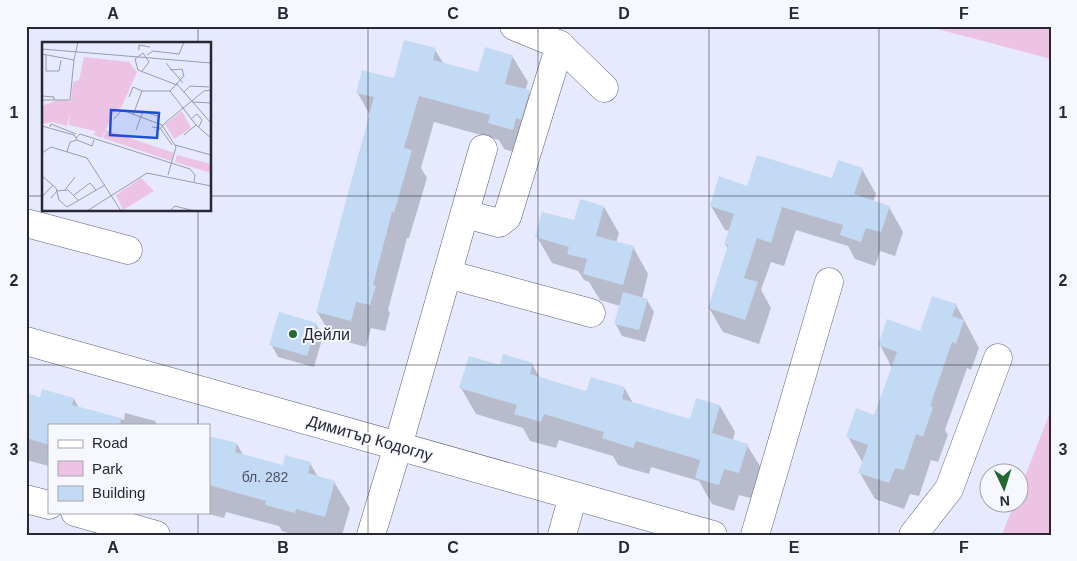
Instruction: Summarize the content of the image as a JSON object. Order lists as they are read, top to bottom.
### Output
{
  "streets": {
    "street": ["Димитър Кодоглу"]
  },
  "places": ["Дейли"],
  "house_numbers": ["бл. 282"],
  "legend": ["Road", "Park", "Building"],
  "north": "bottom",
  "grid": {
    "columns": [
      "A",
      "B",
      "C",
      "D",
      "E",
      "F"
    ],
    "rows": ["1", "2", "3"]
  }
}
